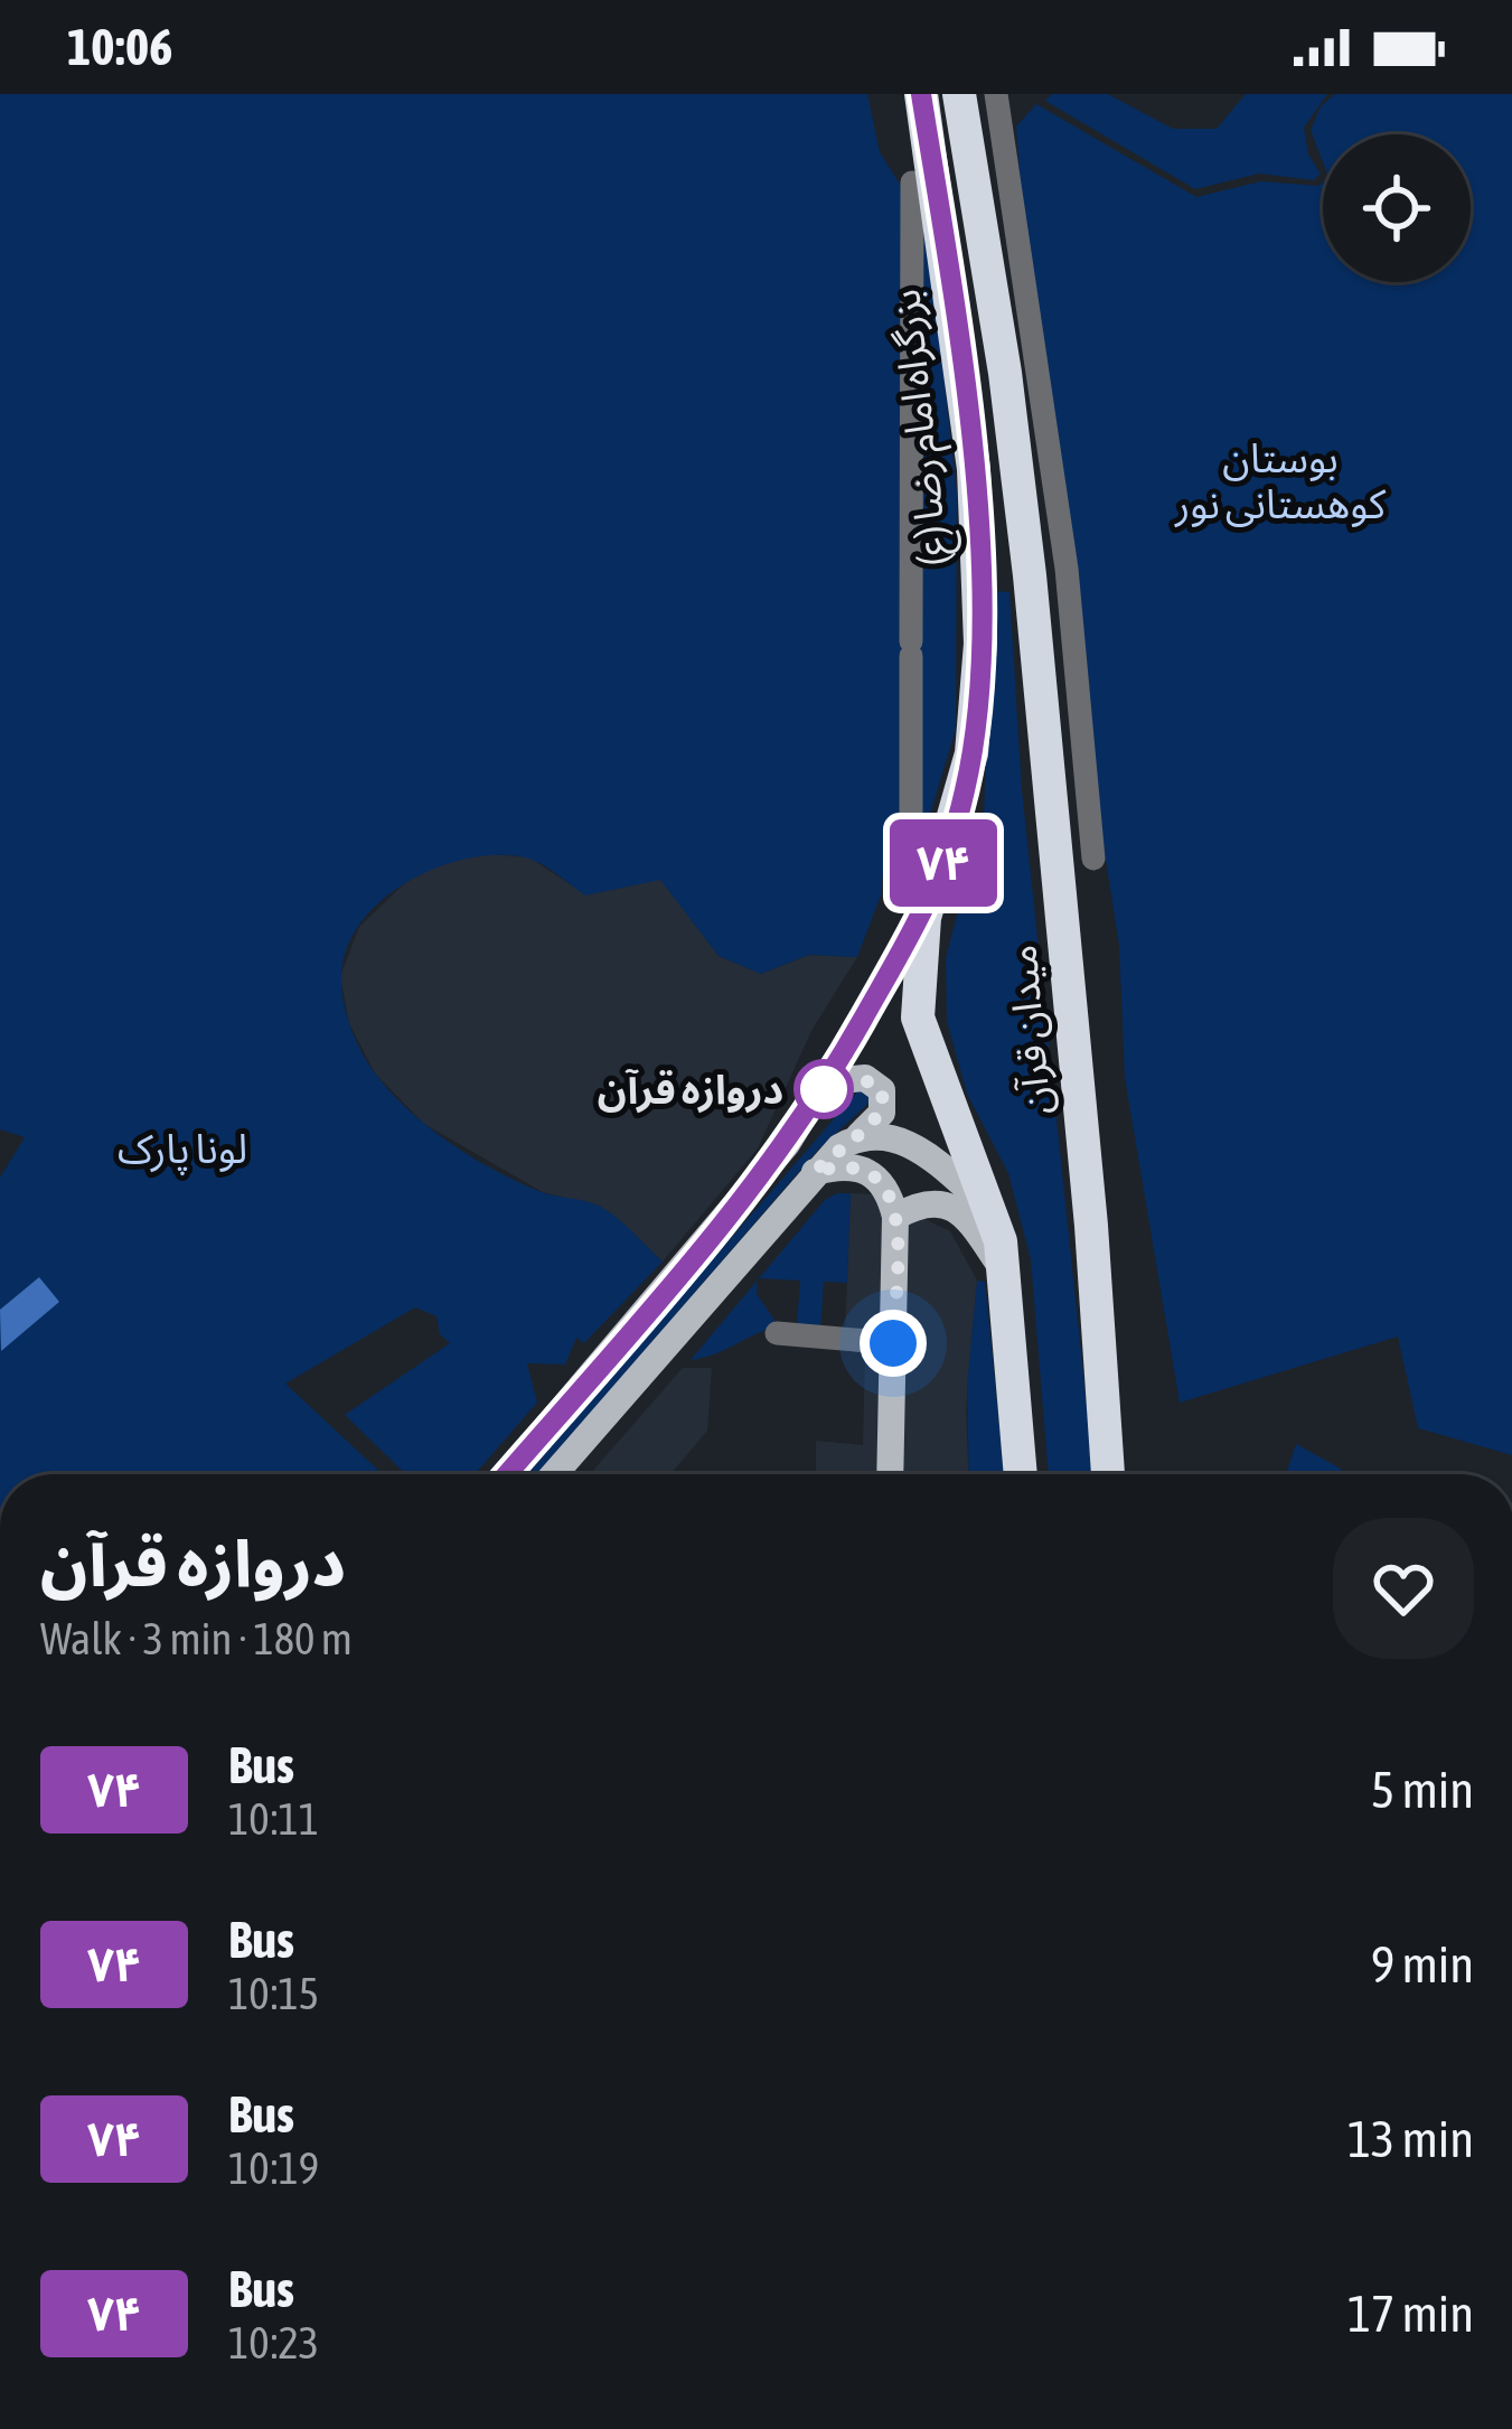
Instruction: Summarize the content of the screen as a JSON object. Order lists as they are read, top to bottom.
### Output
{
  "streets": {
    "highway": ["بزرگراه امام رضا (ع)", "میدان قرآن"]
  },
  "crossings": [
    ["بزرگراه امام رضا (ع)", "میدان قرآن"]
  ],
  "parks": ["بوستان کوهستانی نور", "لونا پارک"],
  "places": ["دروازه قرآن"],
  "lines": ["bus line ۷۴"],
  "page": {
    "status": "10:06",
    "on_map": "۷۴",
    "heading": ["دروازه قرآن", "Walk · 3 min · 180 m"],
    "list": [
      {
        "mark": "۷۴",
        "name": "Bus",
        "note": "10:11",
        "value": "5 min"
      },
      {
        "mark": "۷۴",
        "name": "Bus",
        "note": "10:15",
        "value": "9 min"
      },
      {
        "mark": "۷۴",
        "name": "Bus",
        "note": "10:19",
        "value": "13 min"
      },
      {
        "mark": "۷۴",
        "name": "Bus",
        "note": "10:23",
        "value": "17 min"
      }
    ]
  }
}
